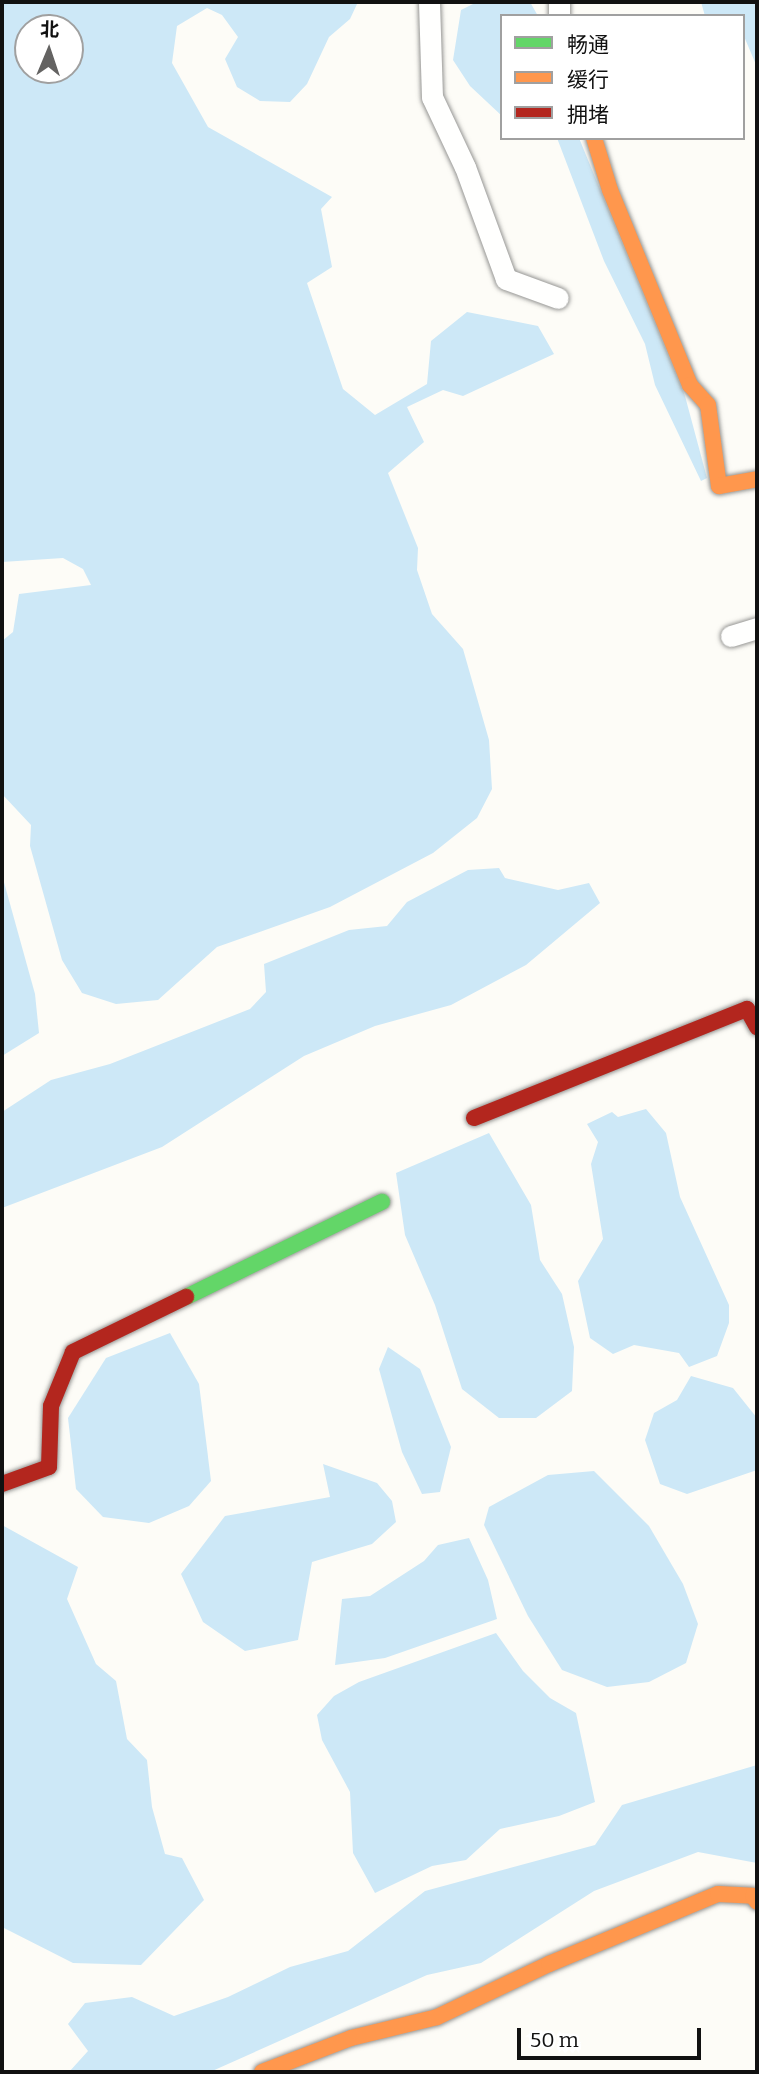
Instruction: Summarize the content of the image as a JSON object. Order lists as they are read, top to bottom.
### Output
{
  "legend": ["畅通", "缓行", "拥堵"],
  "scale_bar": "50 m",
  "north": "top"
}
